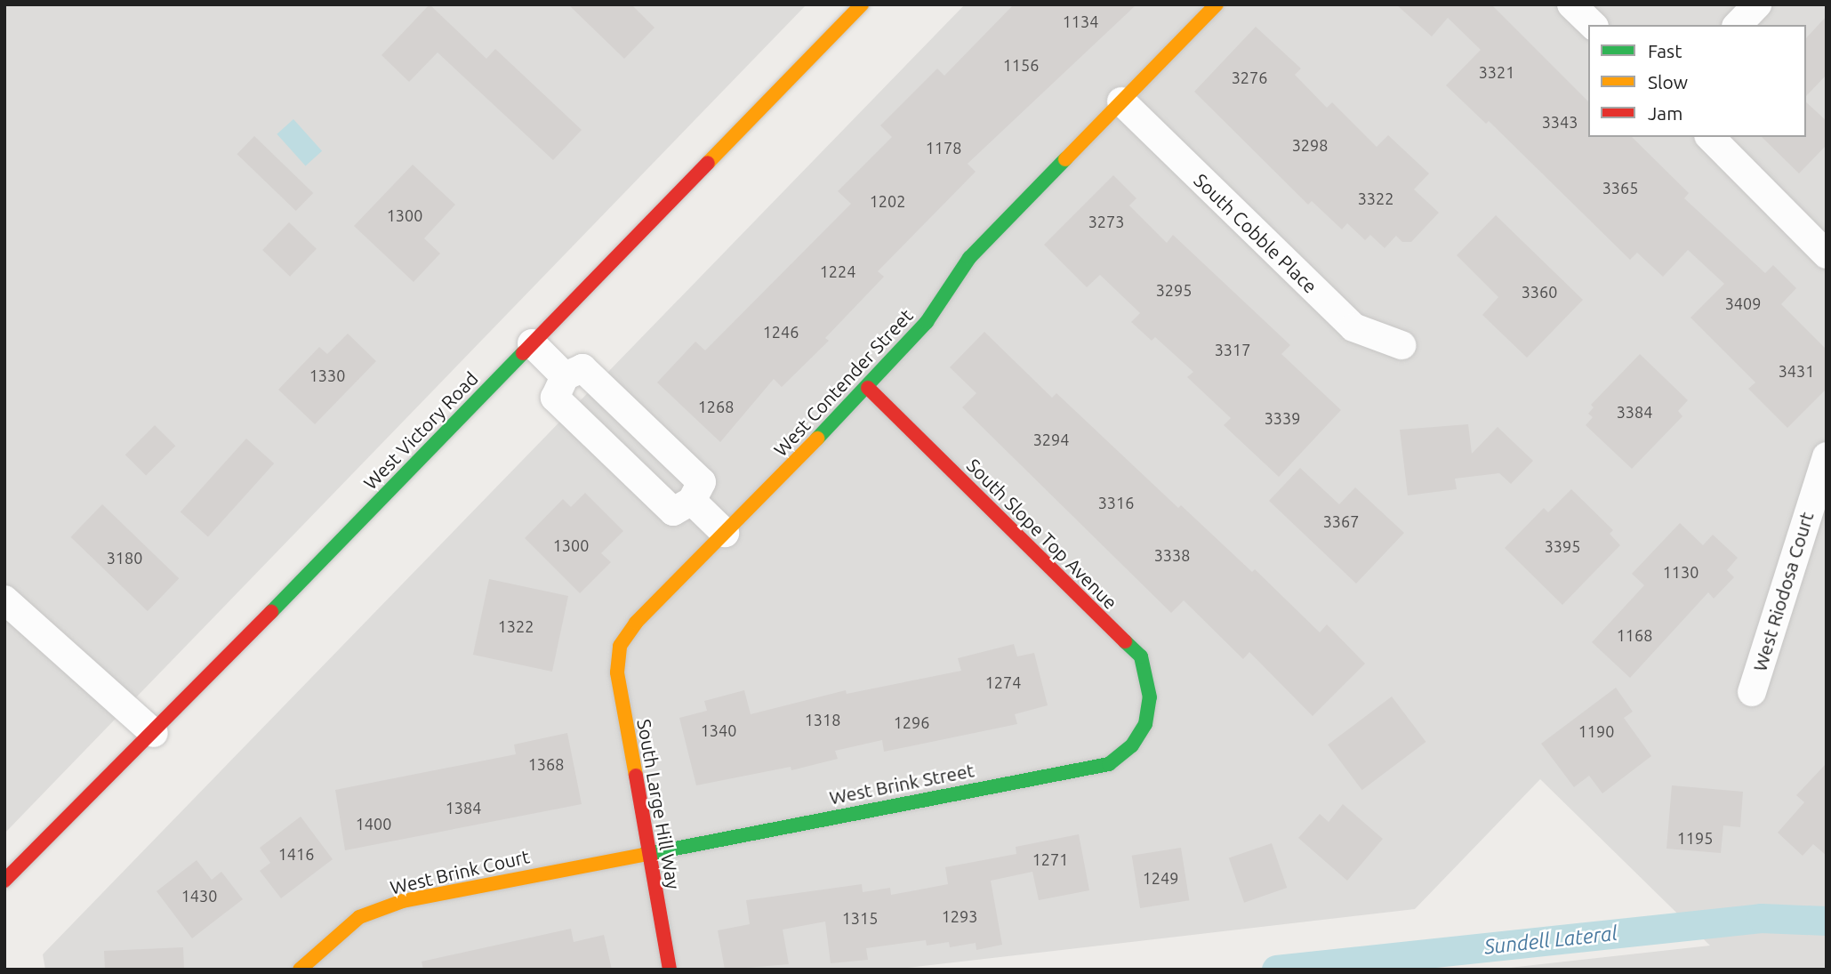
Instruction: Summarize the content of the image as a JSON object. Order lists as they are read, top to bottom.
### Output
{
  "streets": {
    "street": [
      "South Cobble Place",
      "West Contender Street",
      "West Victory Road",
      "South Slope Top Avenue",
      "West Riodosa Court",
      "West Brink Street",
      "South Large Hill Way",
      "West Brink Court"
    ]
  },
  "crossings": [
    ["South Cobble Place", "West Contender Street"],
    ["West Contender Street", "South Slope Top Avenue"],
    ["West Contender Street", "South Large Hill Way"],
    ["South Slope Top Avenue", "West Brink Street"],
    ["West Brink Street", "South Large Hill Way"],
    ["West Brink Street", "West Brink Court"],
    ["South Large Hill Way", "West Brink Court"]
  ],
  "water": ["Sundell Lateral"],
  "house_numbers": [
    "1134",
    "1156",
    "3321",
    "3276",
    "3343",
    "3298",
    "1178",
    "3365",
    "3322",
    "1202",
    "1300",
    "3273",
    "1224",
    "3295",
    "3360",
    "3409",
    "1246",
    "3317",
    "3431",
    "1330",
    "1268",
    "3384",
    "3339",
    "3294",
    "3316",
    "3367",
    "1300",
    "3395",
    "3338",
    "3180",
    "1130",
    "1322",
    "1168",
    "1274",
    "1318",
    "1296",
    "1340",
    "1190",
    "1368",
    "1384",
    "1400",
    "1195",
    "1416",
    "1271",
    "1249",
    "1430",
    "1293",
    "1315"
  ],
  "legend": ["Fast", "Slow", "Jam"]
}
